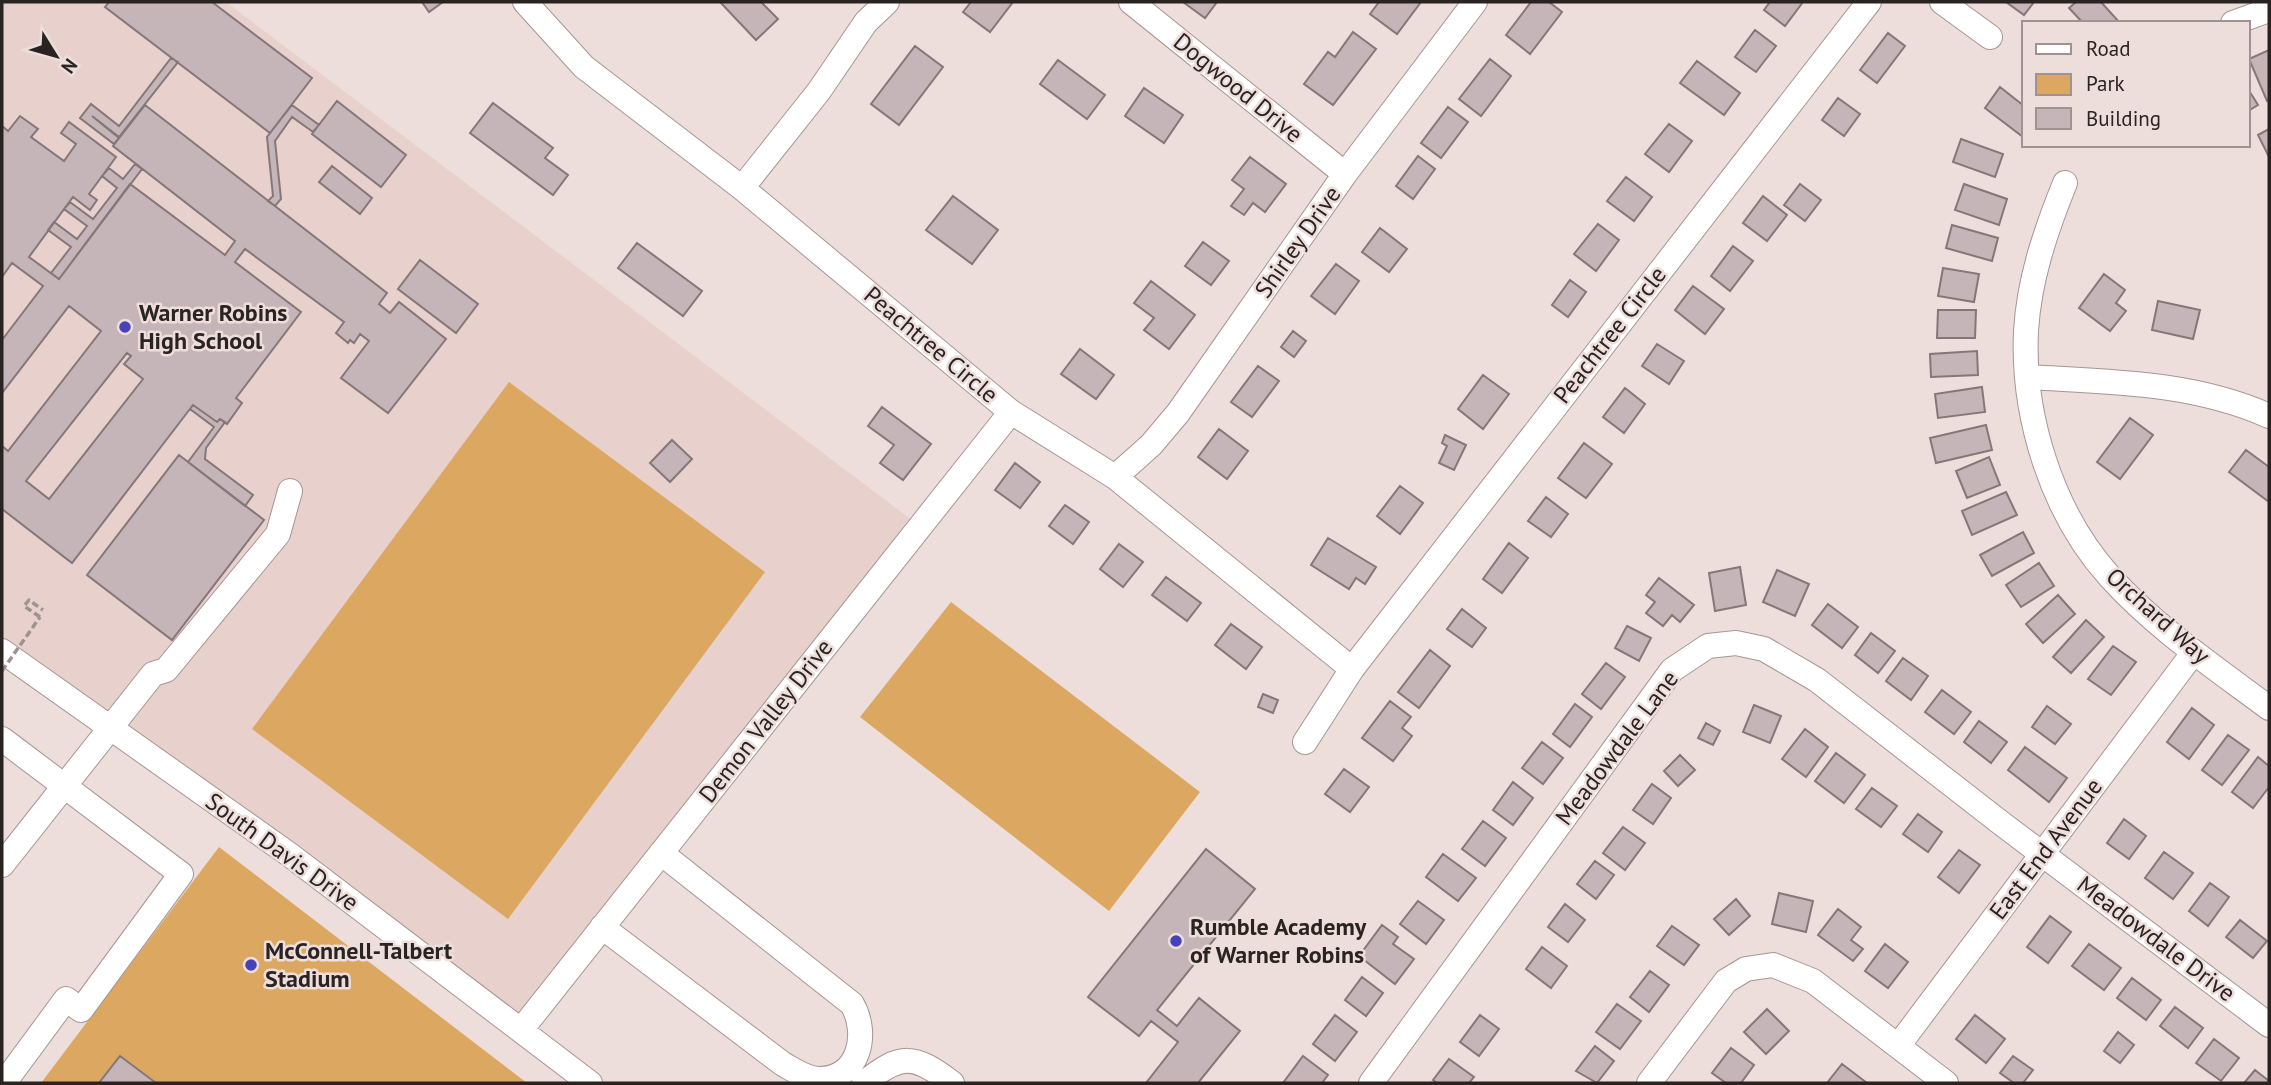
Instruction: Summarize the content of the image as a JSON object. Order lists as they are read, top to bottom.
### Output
{
  "streets": {
    "street": [
      "Dogwood Drive",
      "Shirley Drive",
      "Peachtree Circle",
      "Orchard Way",
      "Demon Valley Drive",
      "Meadowdale Lane",
      "East End Avenue",
      "South Davis Drive",
      "Meadowdale Drive"
    ]
  },
  "crossings": [
    ["Dogwood Drive", "Shirley Drive"],
    ["Shirley Drive", "Peachtree Circle"],
    ["Peachtree Circle", "Demon Valley Drive"],
    ["Orchard Way", "East End Avenue"],
    ["Demon Valley Drive", "South Davis Drive"],
    ["Meadowdale Lane", "East End Avenue"],
    ["Meadowdale Lane", "Meadowdale Drive"],
    ["East End Avenue", "Meadowdale Drive"]
  ],
  "places": ["Warner Robins High School", "Rumble Academy of Warner Robins", "McConnell-Talbert Stadium"],
  "legend": ["Road", "Park", "Building"],
  "north": "bottom right"
}
